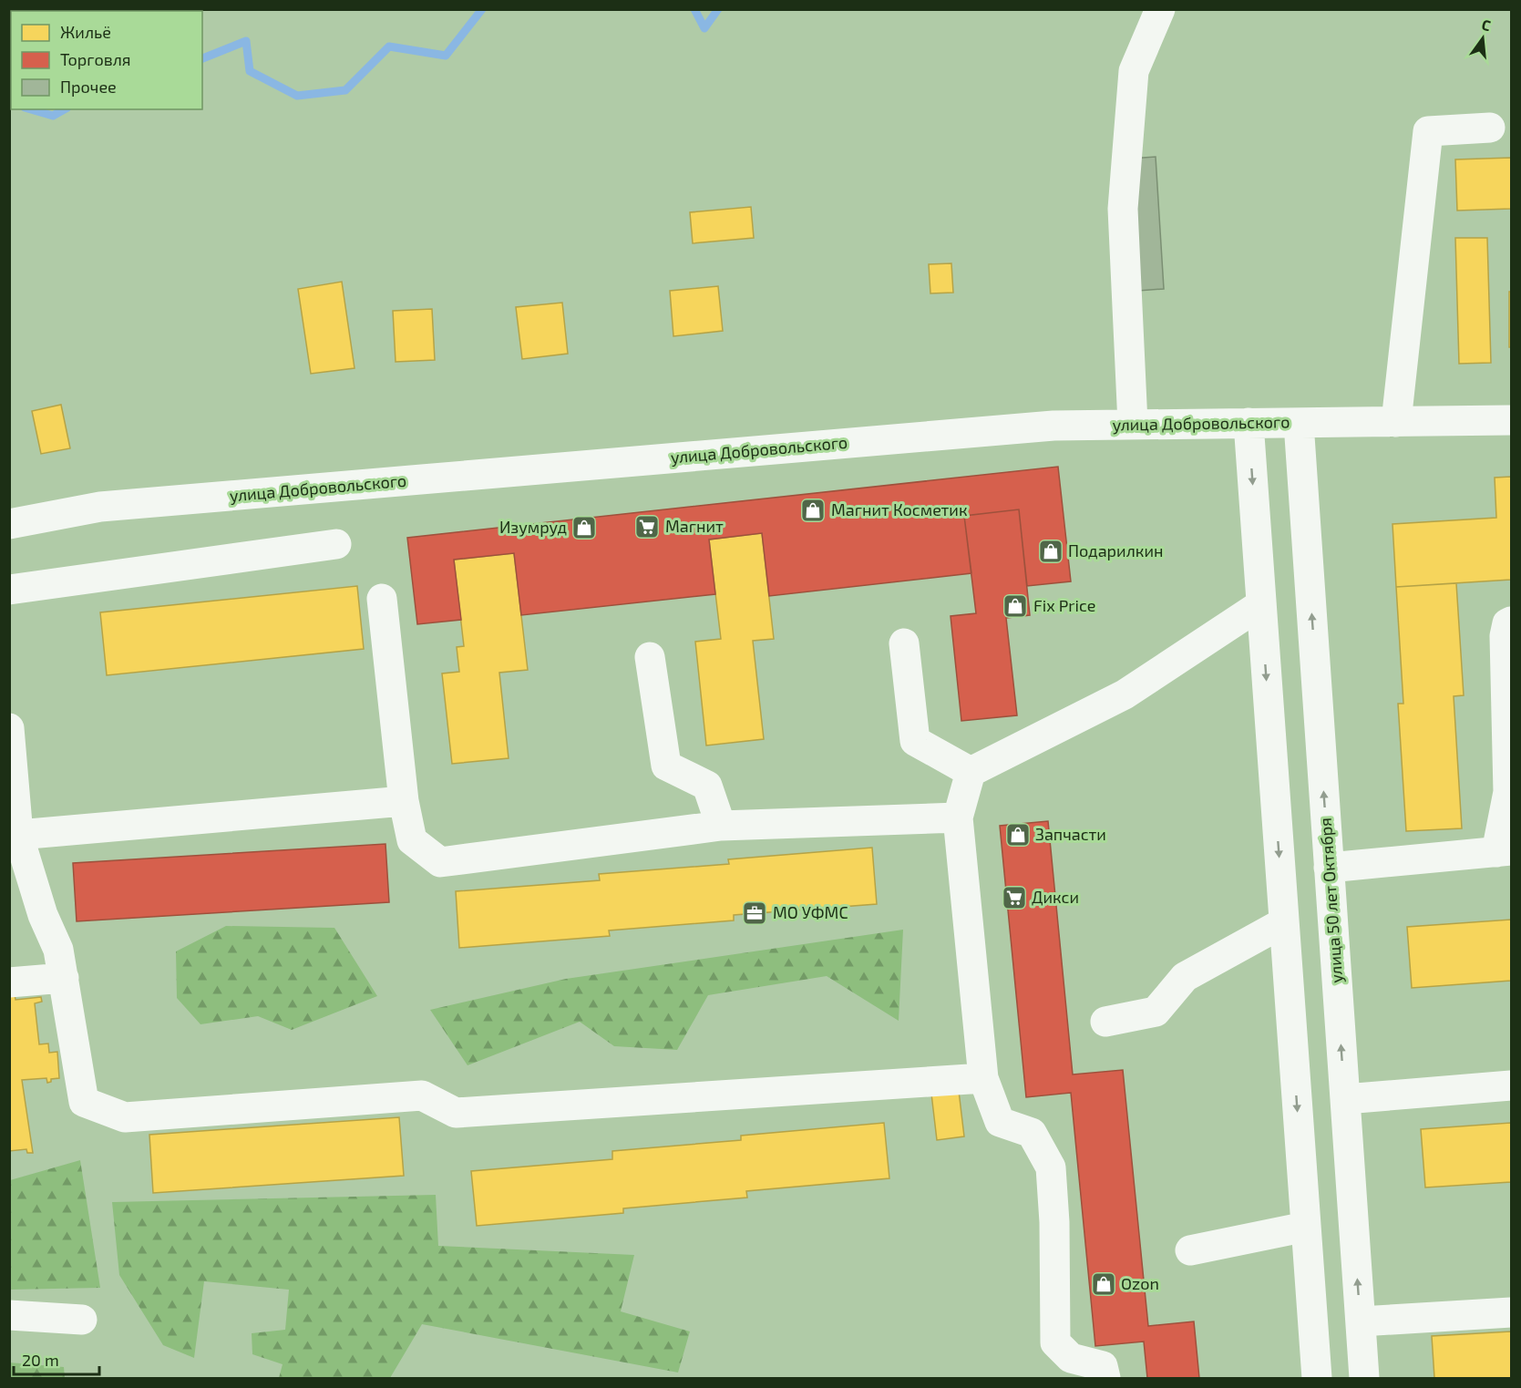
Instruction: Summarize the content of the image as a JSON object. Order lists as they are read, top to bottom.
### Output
{
  "streets": {
    "street": ["улица Добровольского", "улица 50 лет Октября"]
  },
  "crossings": [
    ["улица Добровольского", "улица 50 лет Октября"]
  ],
  "places": {
    "shop": [
      "Магнит Косметик",
      "Изумруд",
      "Подарилкин",
      "Fix Price",
      "Запчасти",
      "Ozon"
    ],
    "supermarket": ["Магнит", "Дикси"],
    "office": ["МО УФМС"]
  },
  "legend": ["Жильё", "Торговля", "Прочее"],
  "scale_bar": "20 m",
  "north": "top"
}
